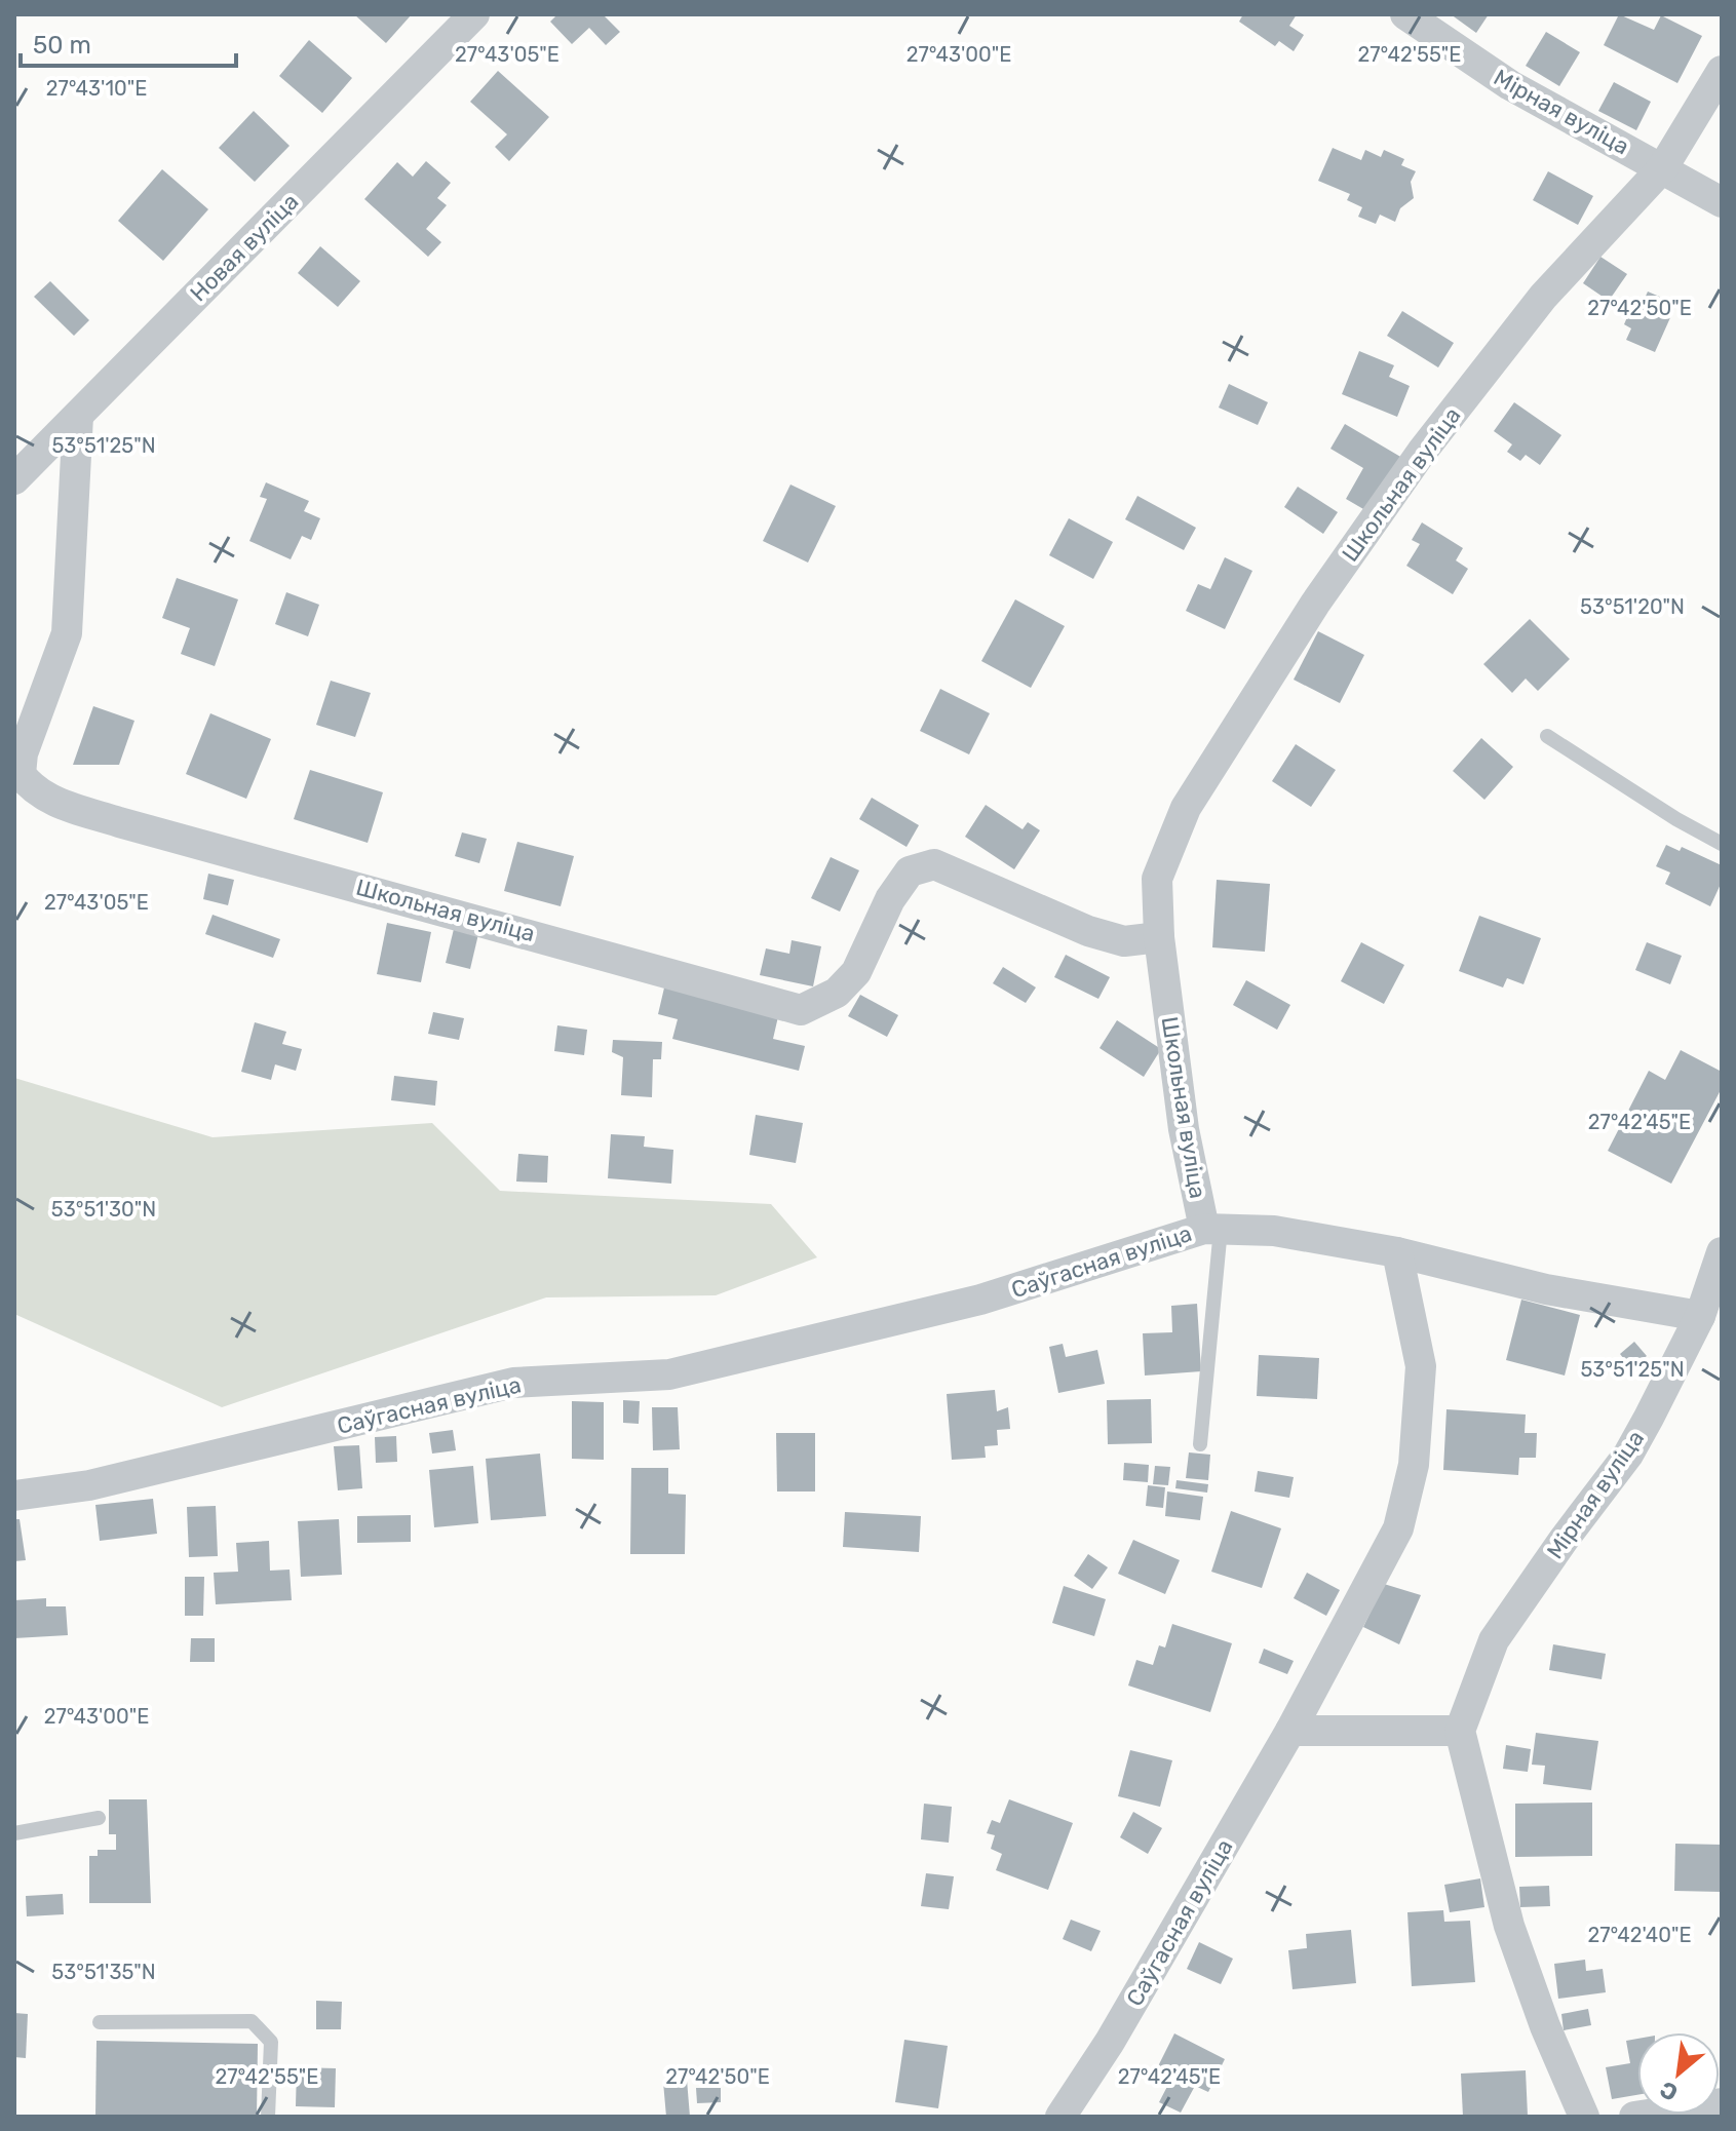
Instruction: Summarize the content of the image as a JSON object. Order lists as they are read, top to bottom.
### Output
{
  "streets": {
    "street": [
      "Мірная вуліца",
      "Новая вуліца",
      "Школьная вуліца",
      "Саўгасная вуліца"
    ]
  },
  "crossings": [
    ["Мірная вуліца", "Школьная вуліца"],
    ["Новая вуліца", "Школьная вуліца"],
    ["Школьная вуліца", "Саўгасная вуліца"]
  ],
  "scale_bar": "50 m",
  "north": "bottom left",
  "coordinates": [
    "27°43'05\"E",
    "27°43'00\"E",
    "27°42'55\"E",
    "27°43'10\"E",
    "27°42'50\"E",
    "53°51'25\"N",
    "53°51'20\"N",
    "27°42'45\"E",
    "53°51'30\"N",
    "27°42'40\"E",
    "53°51'35\"N"
  ]
}
